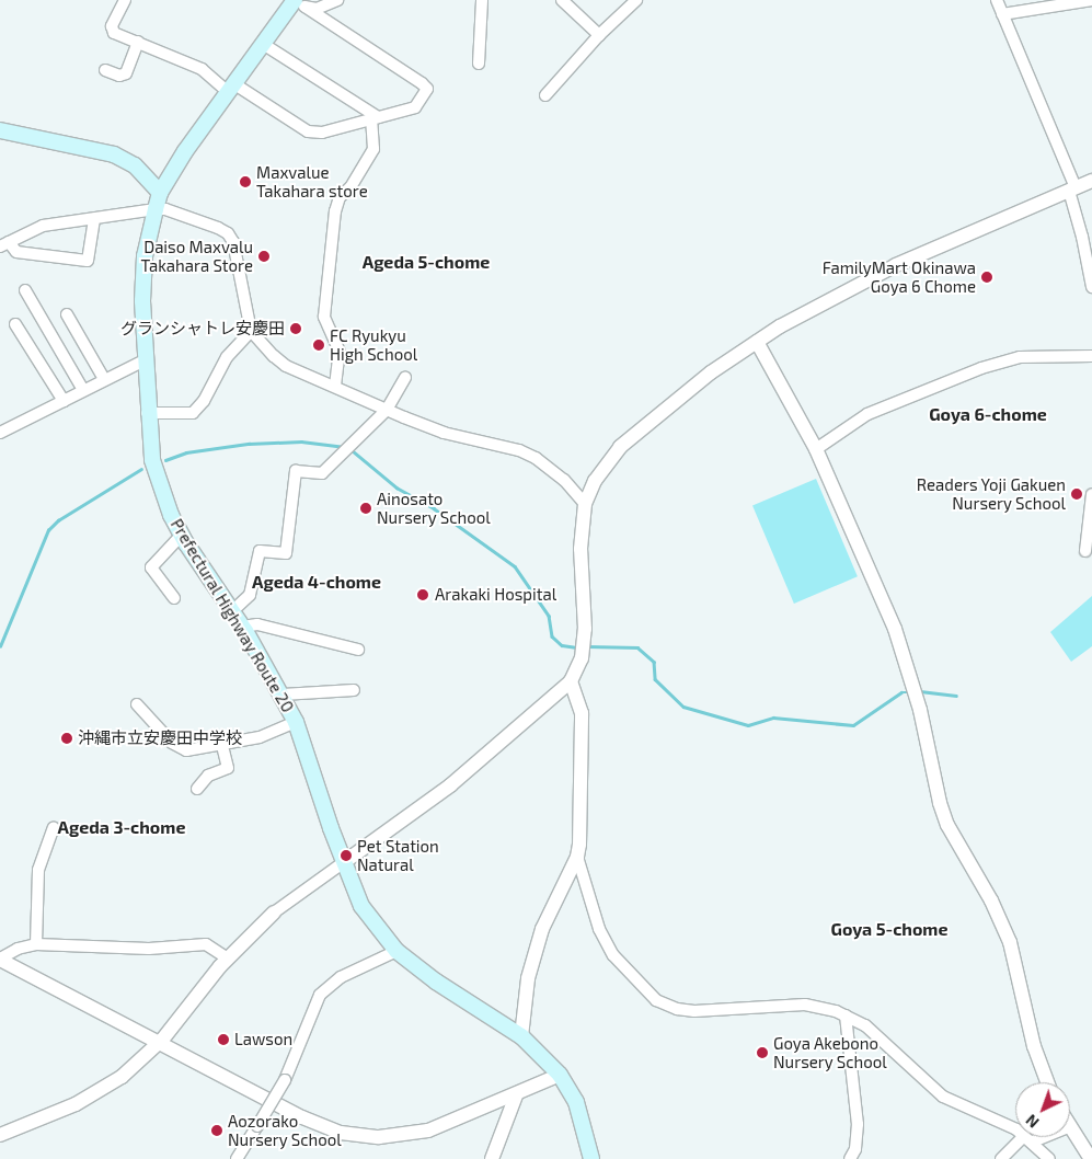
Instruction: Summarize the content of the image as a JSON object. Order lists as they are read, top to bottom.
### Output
{
  "streets": {
    "main road": ["Prefectural Highway Route 20"]
  },
  "districts": [
    "Ageda 5-chome",
    "Goya 6-chome",
    "Ageda 4-chome",
    "Ageda 3-chome",
    "Goya 5-chome"
  ],
  "places": [
    "Maxvalue Takahara store",
    "Daiso Maxvalu Takahara Store",
    "FamilyMart Okinawa Goya 6 Chome",
    "グランシャトレ安慶田",
    "FC Ryukyu High School",
    "Readers Yoji Gakuen Nursery School",
    "Ainosato Nursery School",
    "Arakaki Hospital",
    "沖縄市立安慶田中学校",
    "Pet Station Natural",
    "Lawson",
    "Goya Akebono Nursery School",
    "Aozorako Nursery School"
  ],
  "north": "bottom left"
}
